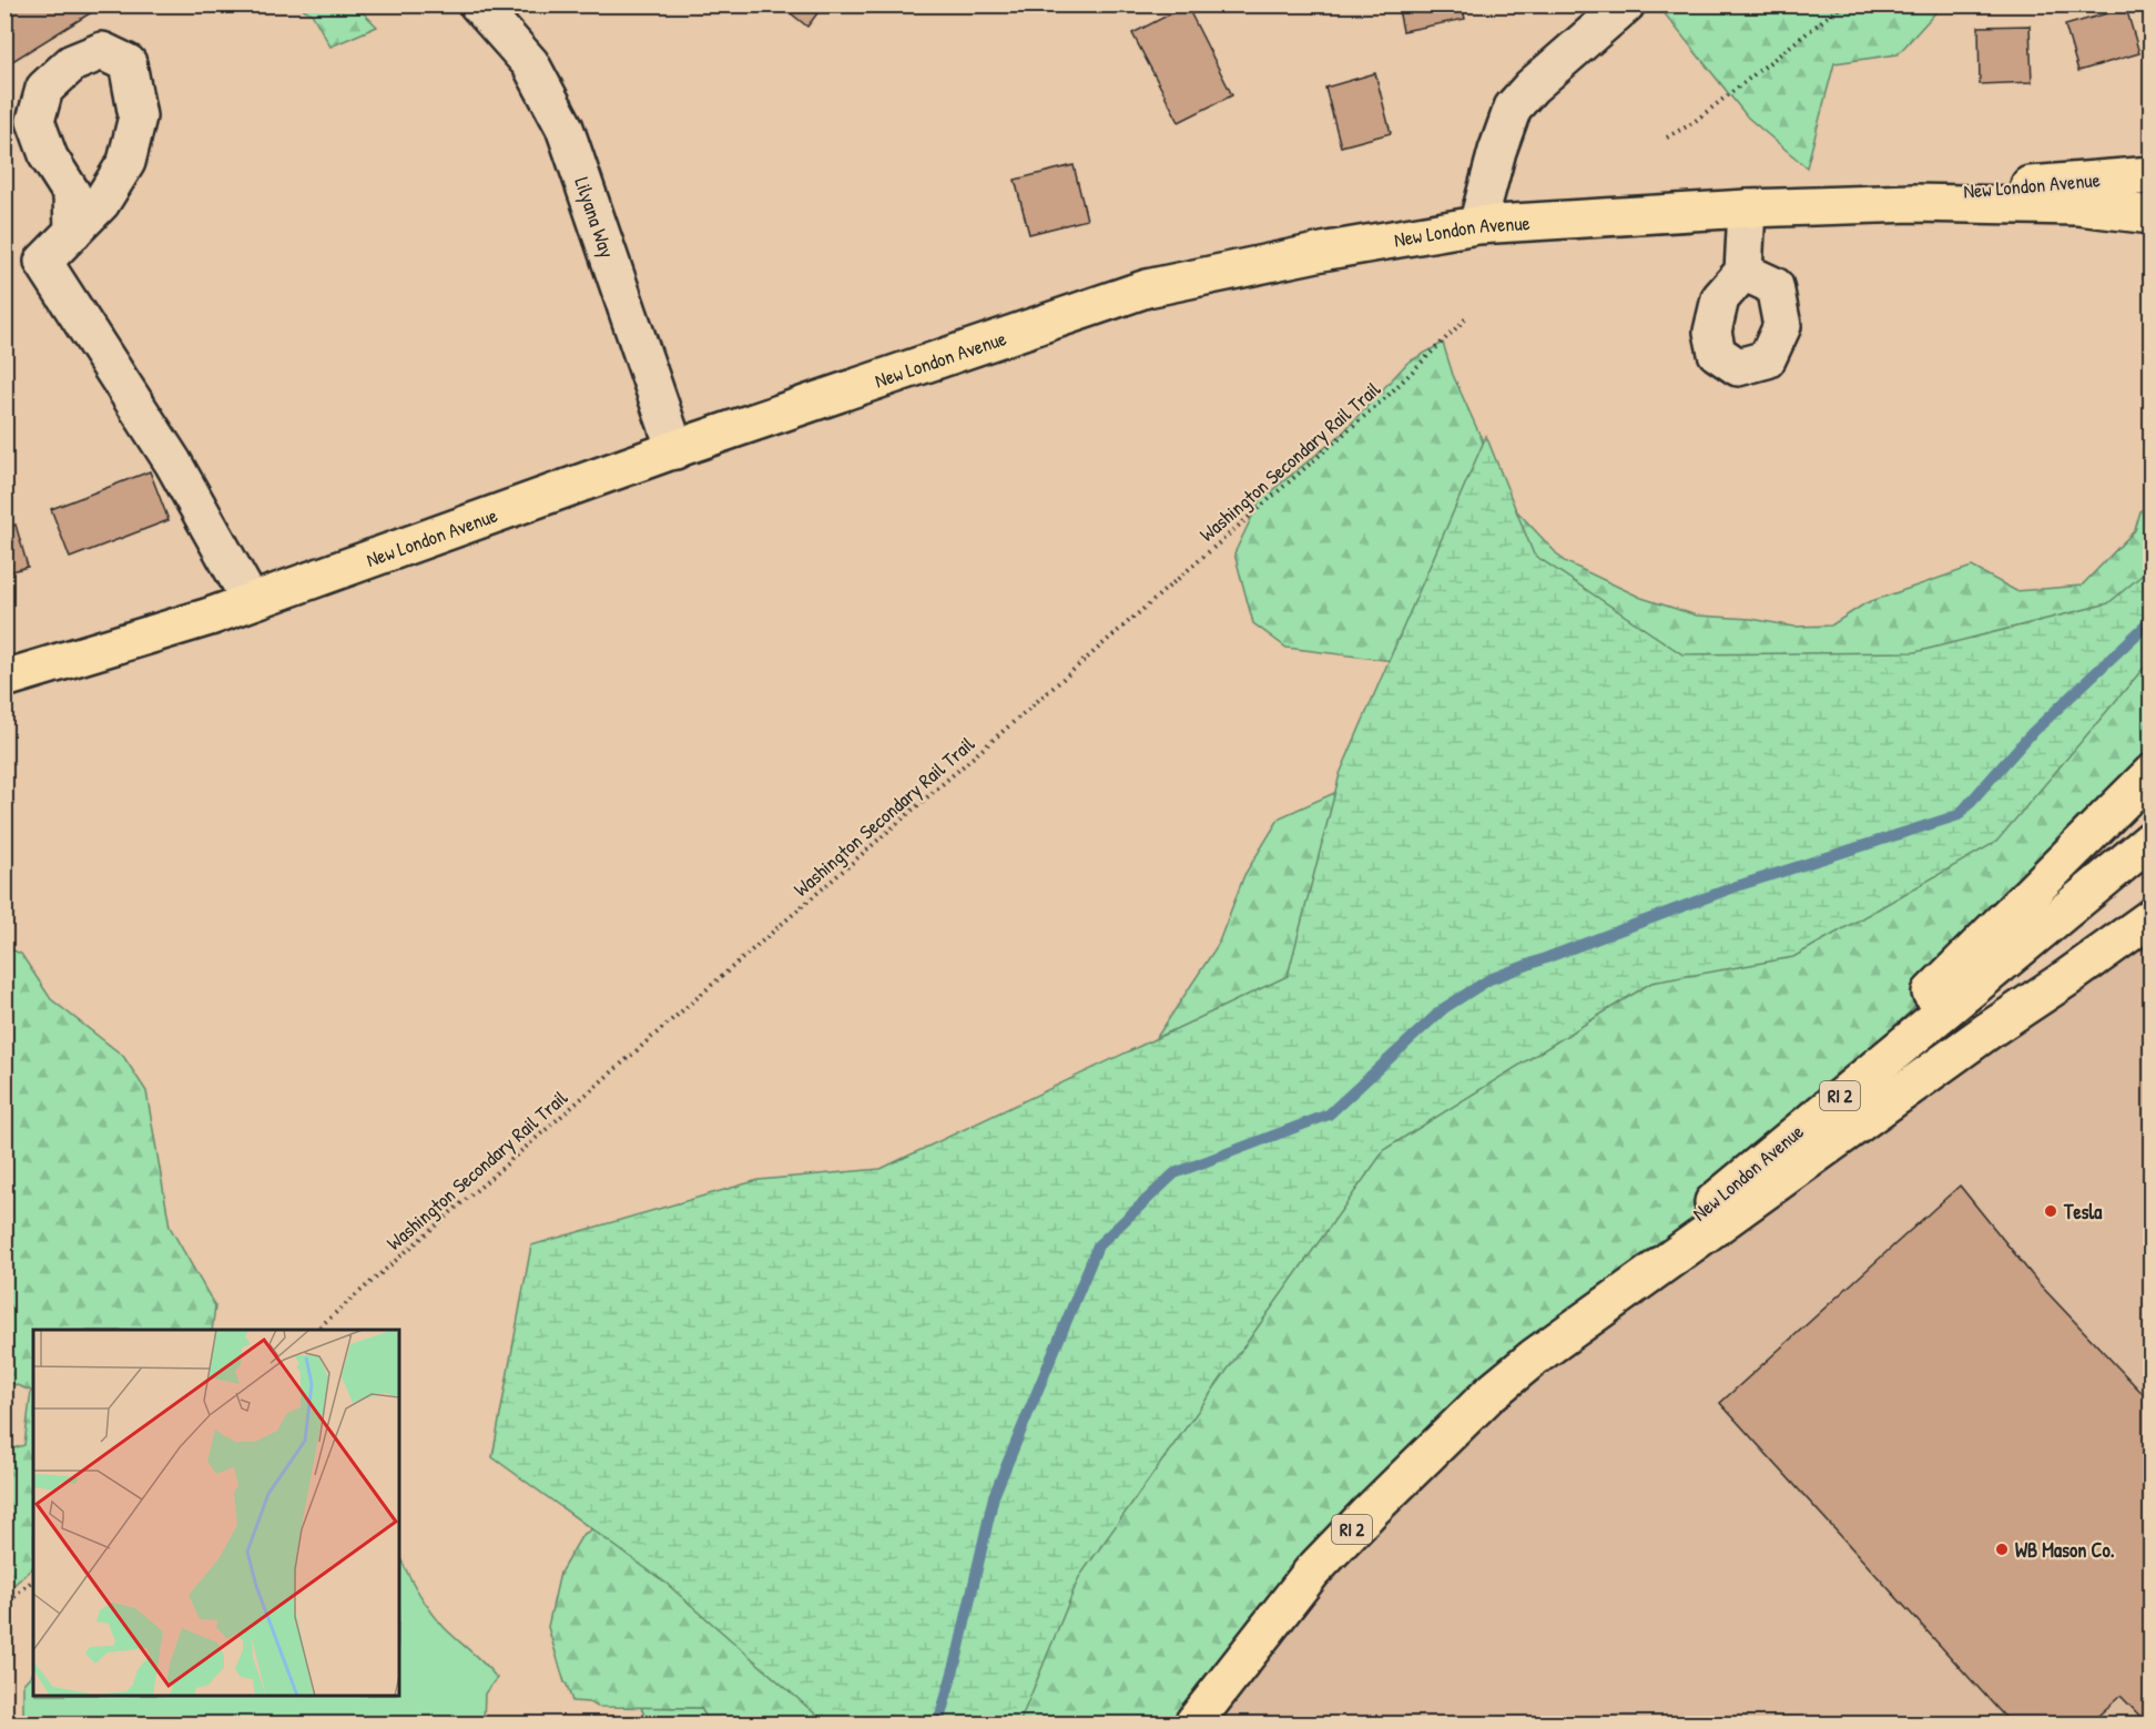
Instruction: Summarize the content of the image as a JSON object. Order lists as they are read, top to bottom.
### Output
{
  "streets": {
    "main road": ["New London Avenue", "RI 2"],
    "street": ["Lilyana Way"],
    "path": ["Washington Secondary Rail Trail"]
  },
  "crossings": [
    ["New London Avenue", "Lilyana Way"],
    ["New London Avenue", "RI 2"]
  ],
  "places": ["Tesla", "WB Mason Co."]
}
